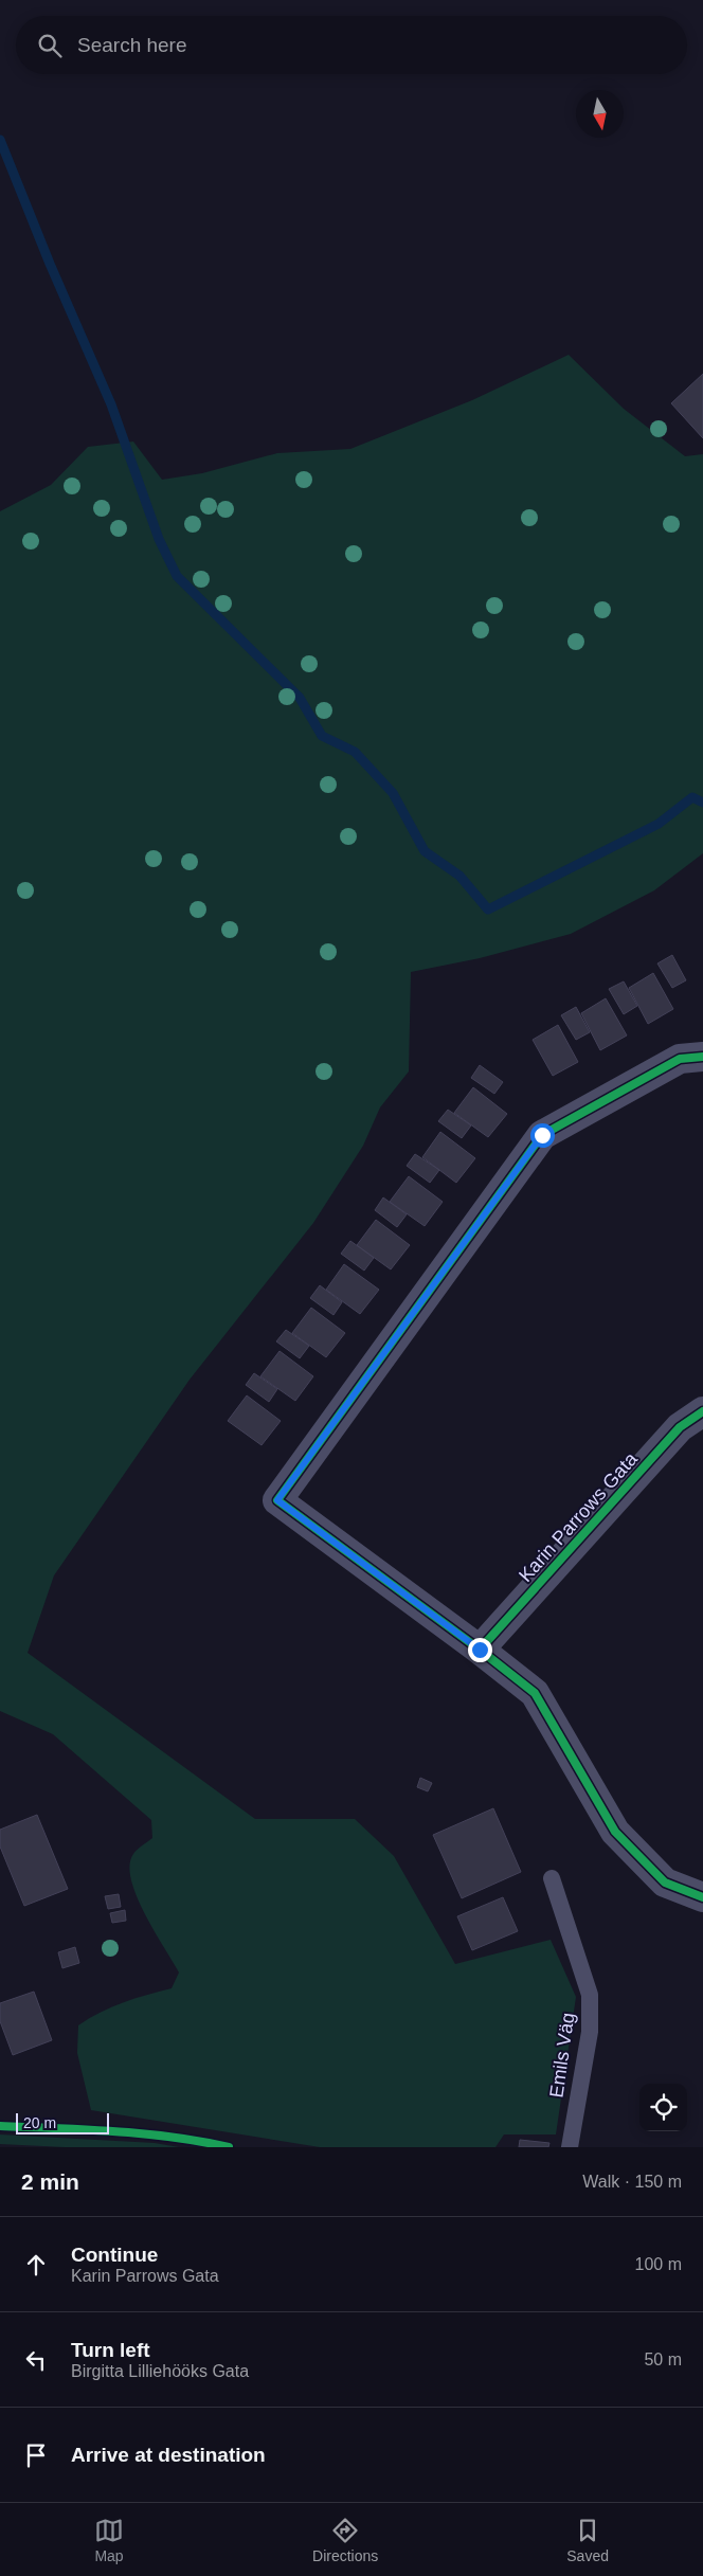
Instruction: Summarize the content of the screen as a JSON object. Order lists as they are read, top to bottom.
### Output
{
  "streets": {
    "street": ["Karin Parrows Gata"],
    "lane": ["Emils Väg"]
  },
  "scale_bar": "20 m",
  "north": "bottom",
  "page": {
    "search": "Search here",
    "scale": "20 m",
    "heading": ["2 min", "Walk · 150 m"],
    "list": [
      ["Continue", "Karin Parrows Gata", "100 m"],
      ["Turn left", "Birgitta Lilliehööks Gata", "50 m"],
      "Arrive at destination"
    ],
    "nav": ["Map", "Directions", "Saved"]
  }
}
